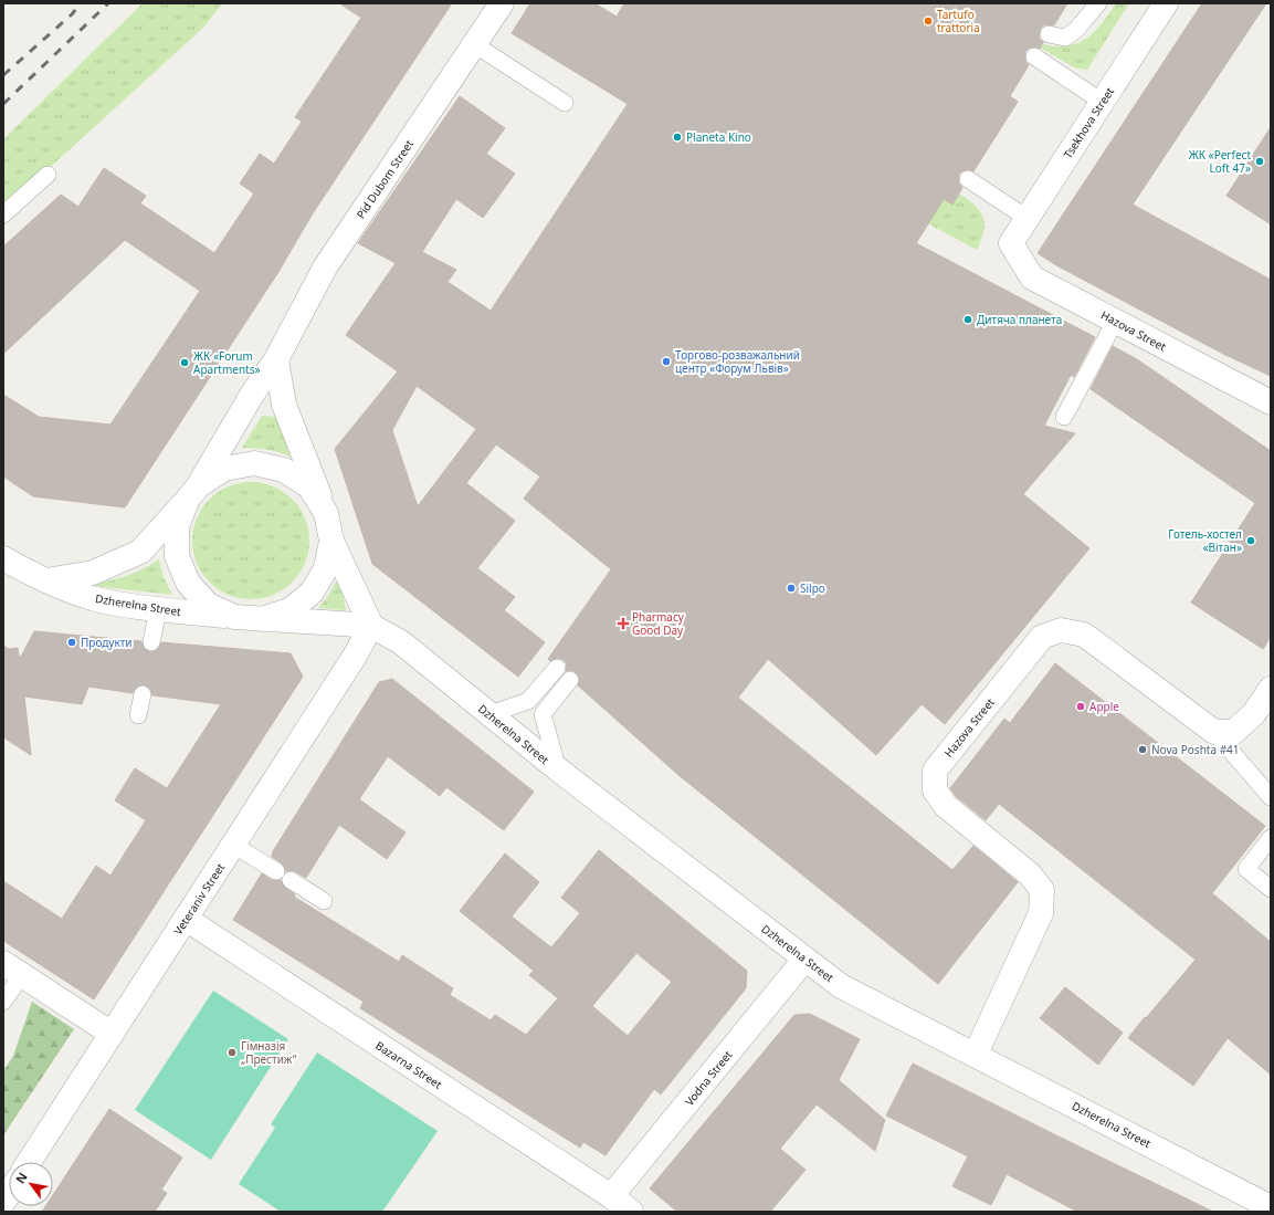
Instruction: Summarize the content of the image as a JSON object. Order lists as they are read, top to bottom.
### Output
{
  "streets": {
    "street": [
      "Tsekhova Street",
      "Pid Dubom Street",
      "Hazova Street",
      "Dzherelna Street",
      "Veteraniv Street",
      "Bazarna Street",
      "Vodna Street"
    ]
  },
  "crossings": [
    ["Tsekhova Street", "Hazova Street"],
    ["Pid Dubom Street", "Dzherelna Street"],
    ["Hazova Street", "Dzherelna Street"],
    ["Dzherelna Street", "Veteraniv Street"],
    ["Dzherelna Street", "Vodna Street"],
    ["Veteraniv Street", "Bazarna Street"],
    ["Bazarna Street", "Vodna Street"]
  ],
  "places": {
    "other": [
      "Tartufo trattoria",
      "Planeta Kino",
      "ЖК «Perfect Loft 47»",
      "Дитяча планета",
      "Торгово-розважальний центр «Форум Львів»",
      "ЖК «Forum Apartments»",
      "Готель-хостел «Вітан»",
      "Silpo",
      "Продукти",
      "Apple",
      "Nova Poshta #41",
      "Гімназія „Престиж“"
    ],
    "health": ["Pharmacy Good Day"]
  },
  "north": "top left"
}
